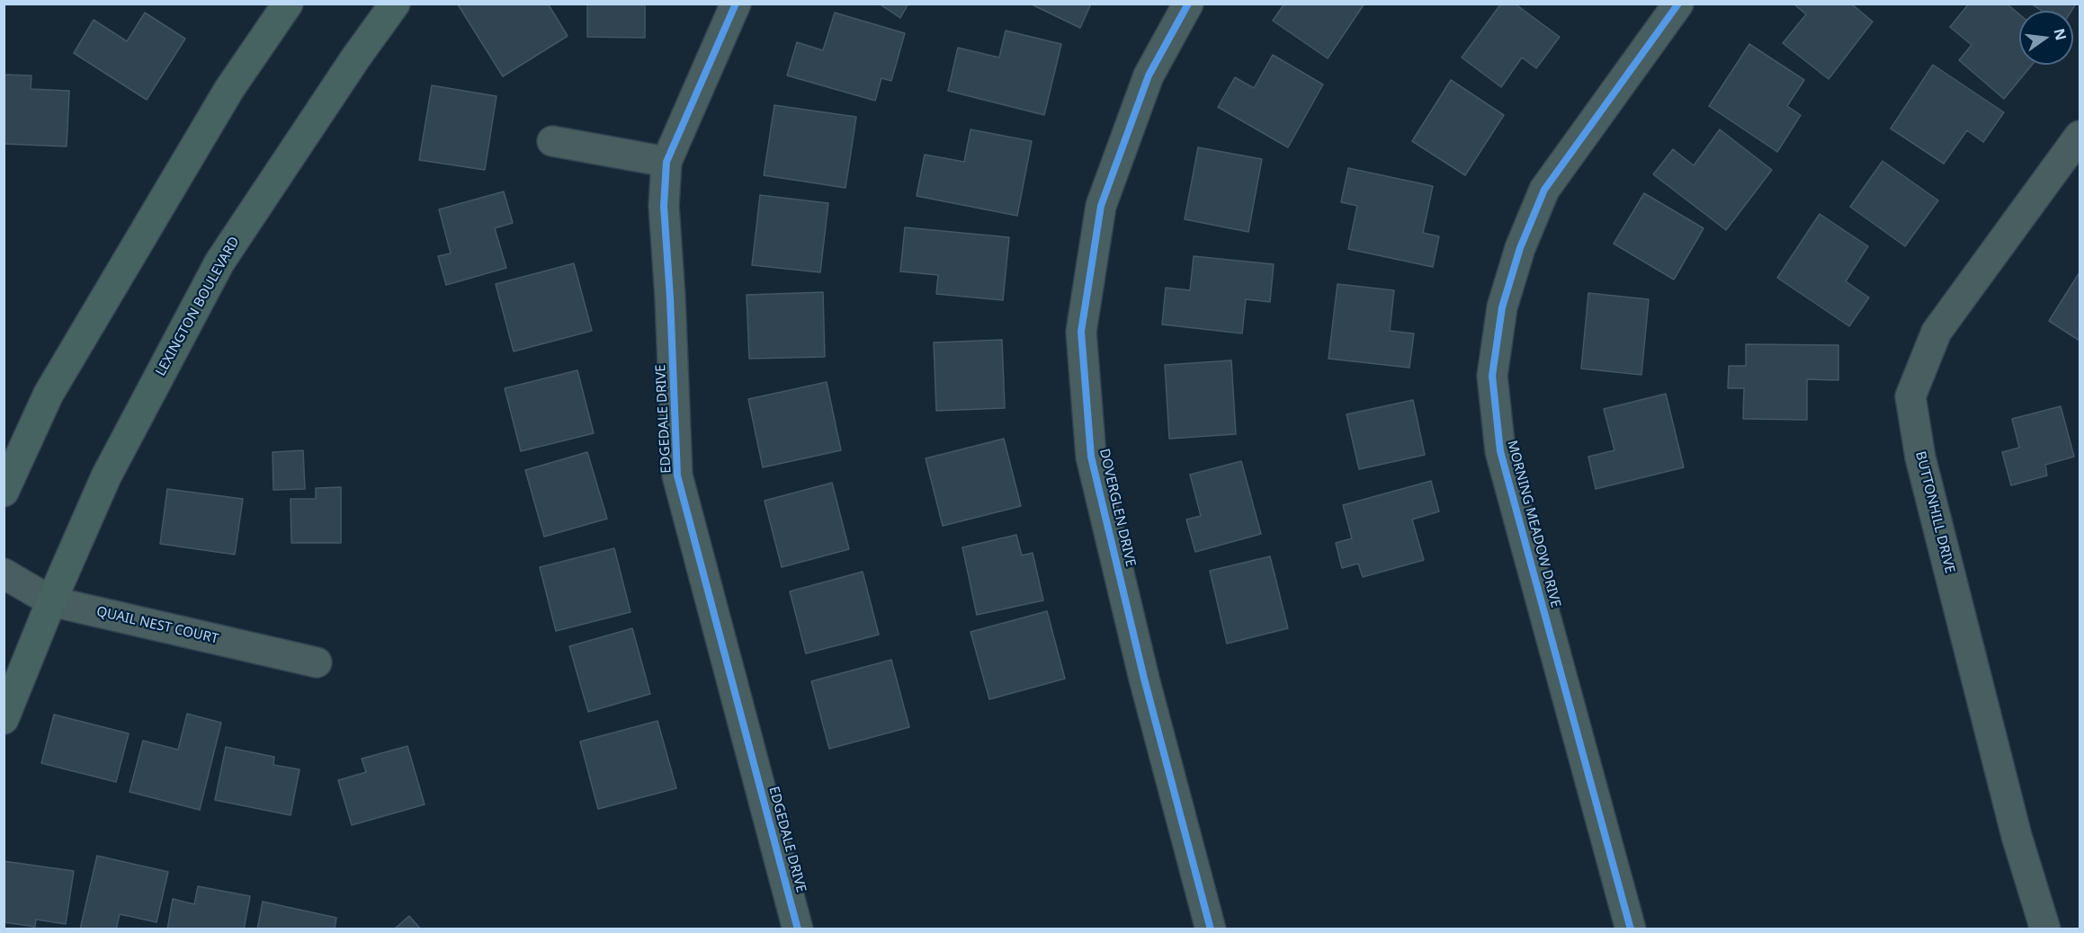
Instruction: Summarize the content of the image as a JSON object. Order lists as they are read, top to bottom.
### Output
{
  "streets": {
    "street": [
      "LEXINGTON BOULEVARD",
      "EDGEDALE DRIVE",
      "DOVERGLEN DRIVE",
      "BUTTONHILL DRIVE",
      "MORNING MEADOW DRIVE",
      "QUAIL NEST COURT"
    ]
  },
  "crossings": [
    ["LEXINGTON BOULEVARD", "QUAIL NEST COURT"]
  ],
  "north": "right"
}
